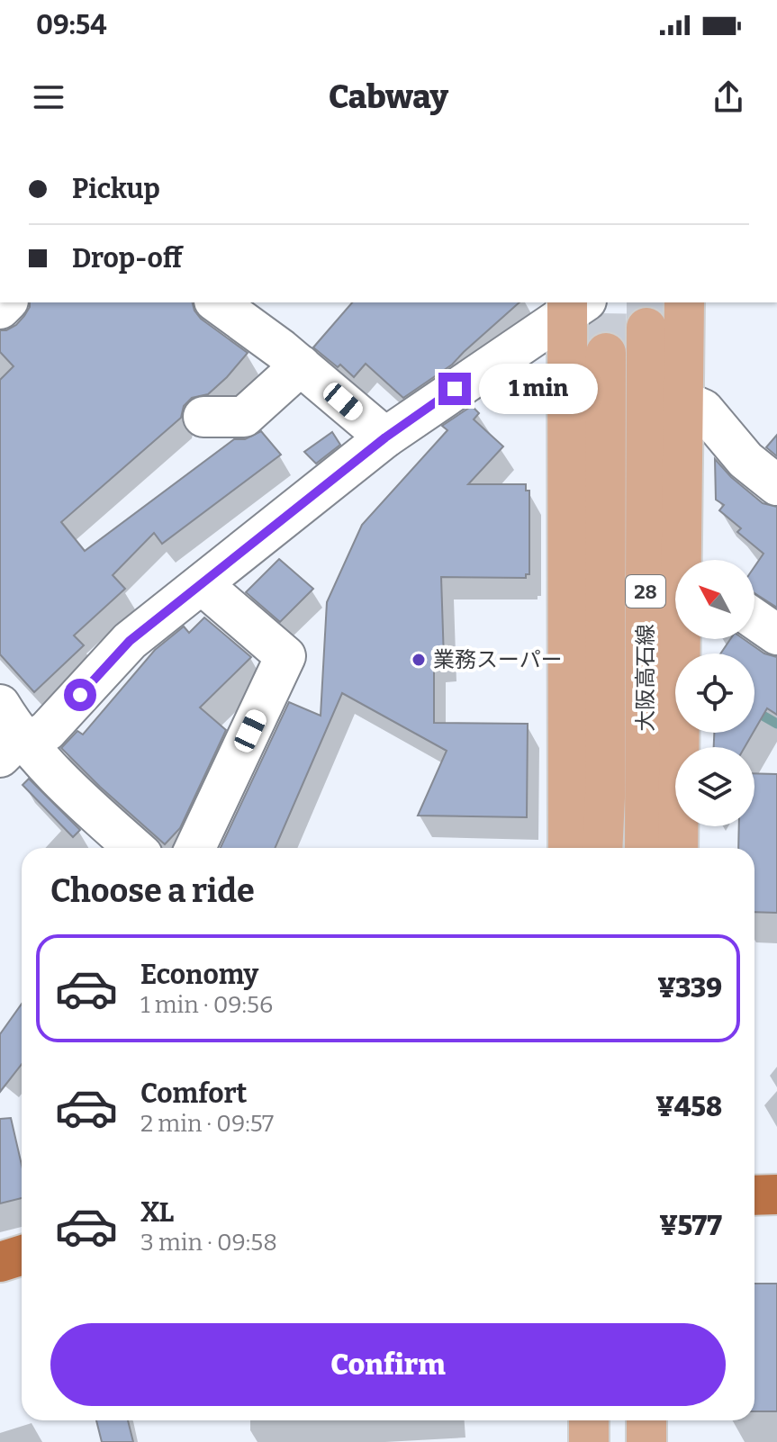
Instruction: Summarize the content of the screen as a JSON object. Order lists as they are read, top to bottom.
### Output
{
  "streets": {
    "main road": ["28", "大阪高石線"]
  },
  "places": ["業務スーパー"],
  "north": "top left",
  "page": {
    "status": "09:54",
    "header": "Cabway",
    "banner": ["Pickup", "Drop-off"],
    "bubble": "1 min",
    "heading": "Choose a ride",
    "list": [
      {
        "name": "Economy",
        "note": "1 min · 09:56",
        "value": "¥339"
      },
      {
        "name": "Comfort",
        "note": "2 min · 09:57",
        "value": "¥458"
      },
      {
        "name": "XL",
        "note": "3 min · 09:58",
        "value": "¥577"
      }
    ],
    "buttons": "Confirm"
  }
}
